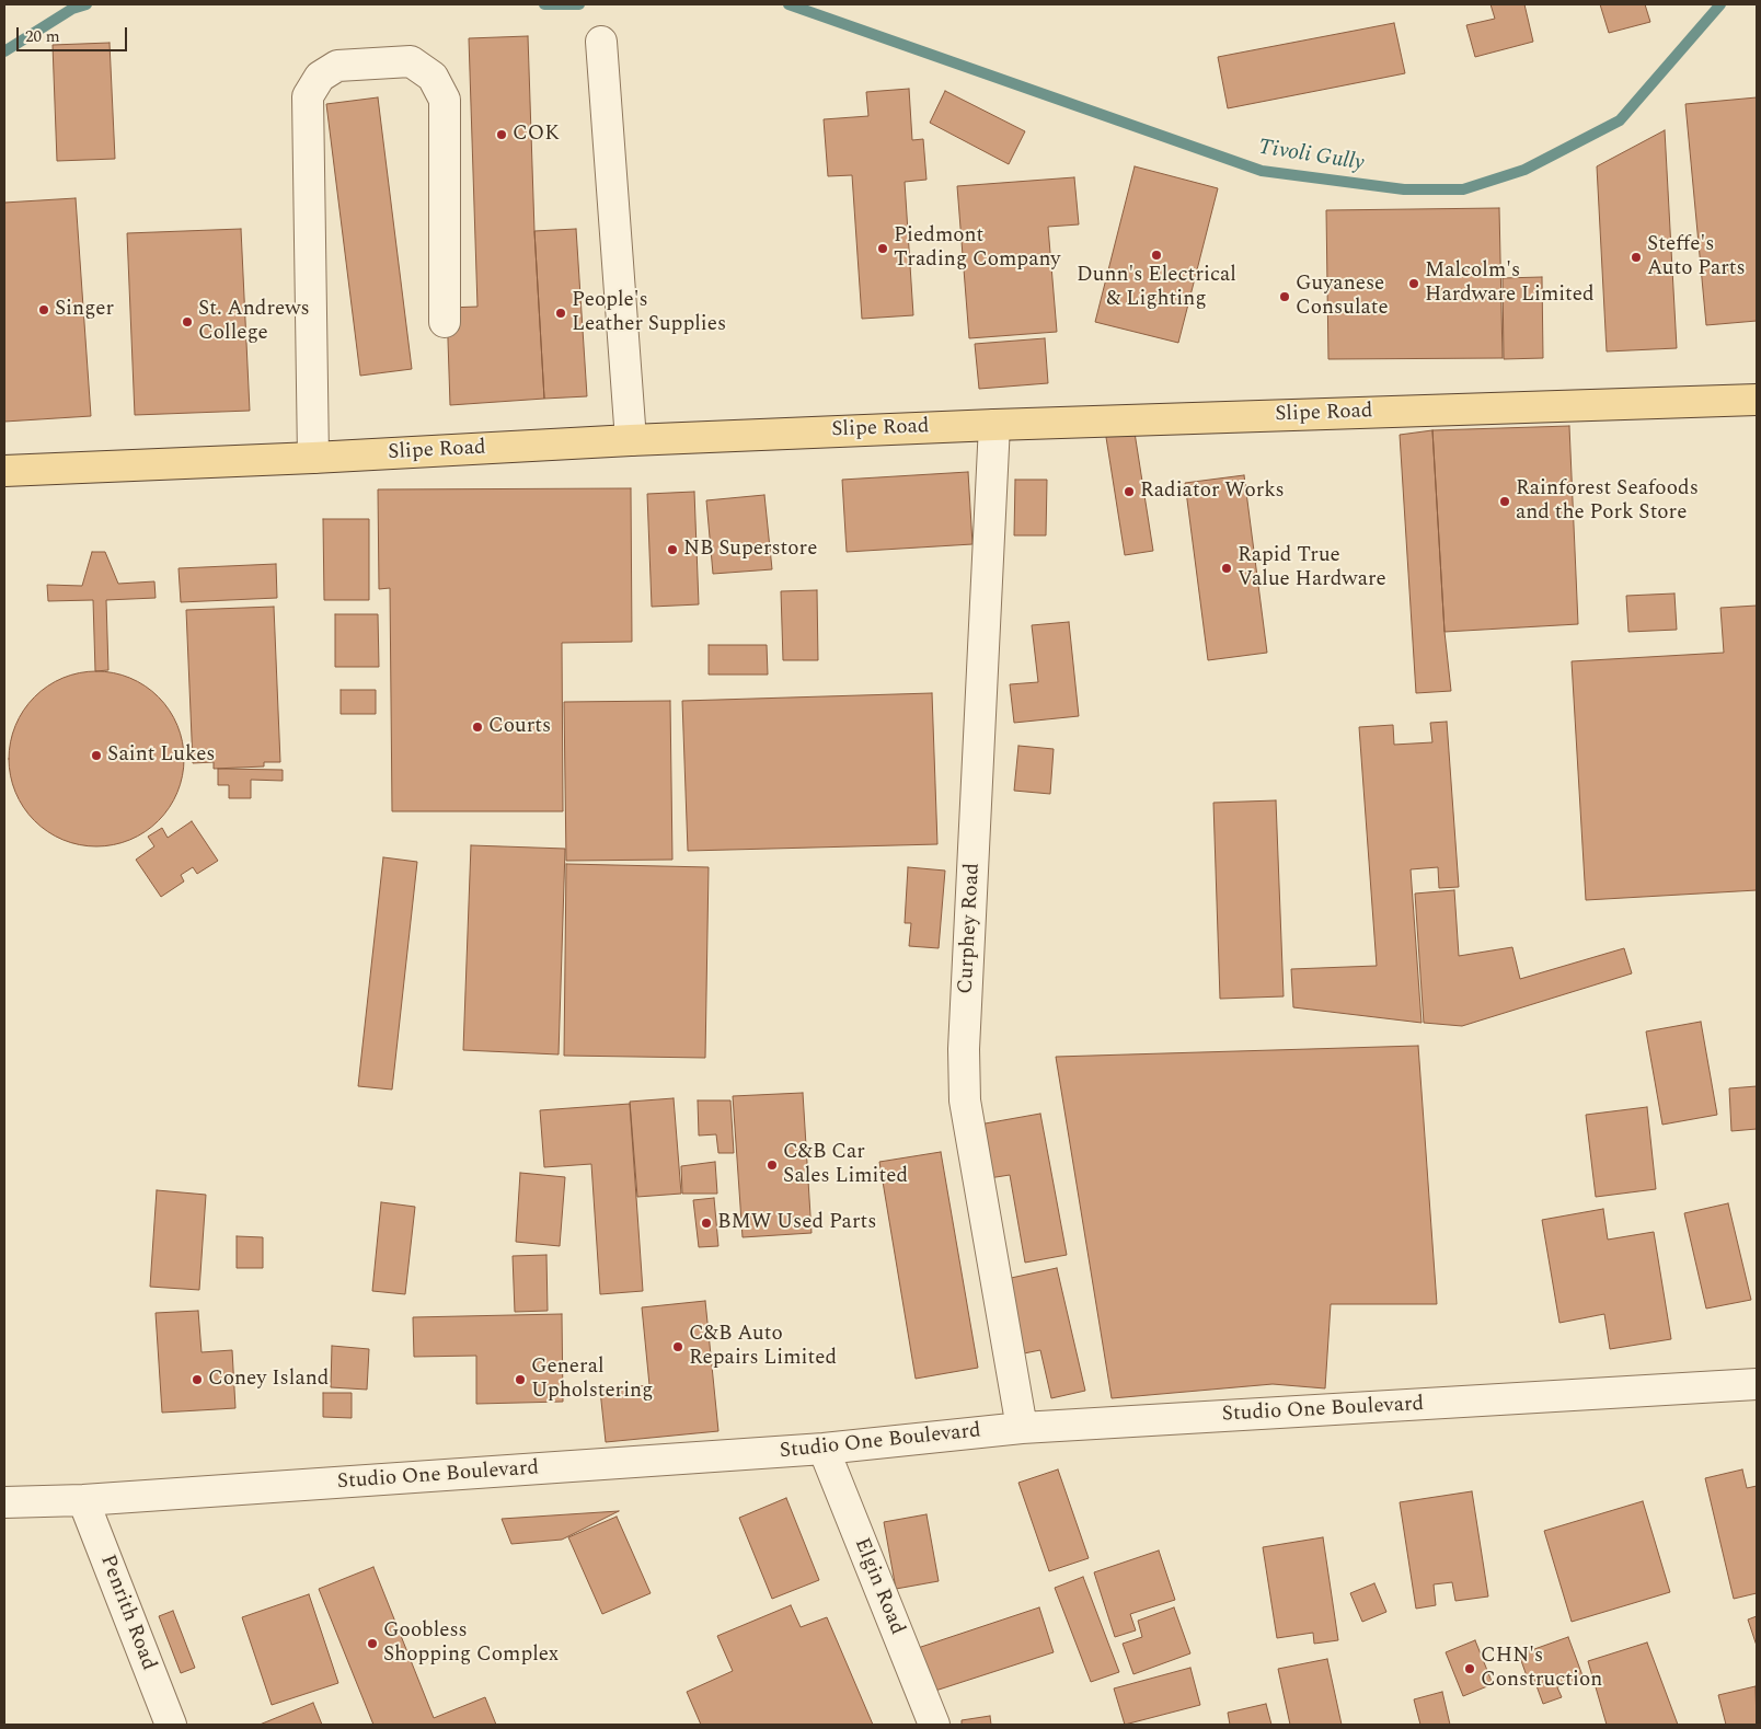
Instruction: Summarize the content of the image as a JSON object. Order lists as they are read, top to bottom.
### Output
{
  "streets": {
    "main road": ["Slipe Road"],
    "street": [
      "Curphey Road",
      "Studio One Boulevard",
      "Elgin Road",
      "Penrith Road"
    ]
  },
  "crossings": [
    ["Slipe Road", "Curphey Road"],
    ["Curphey Road", "Studio One Boulevard"],
    ["Studio One Boulevard", "Elgin Road"],
    ["Studio One Boulevard", "Penrith Road"]
  ],
  "water": ["Tivoli Gully"],
  "places": [
    "COK",
    "Piedmont Trading Company",
    "Dunn's Electrical & Lighting",
    "Steffe's Auto Parts",
    "Malcolm's Hardware Limited",
    "Guyanese Consulate",
    "Singer",
    "People's Leather Supplies",
    "St. Andrews College",
    "Radiator Works",
    "Rainforest Seafoods and the Pork Store",
    "NB Superstore",
    "Rapid True Value Hardware",
    "Courts",
    "Saint Lukes",
    "C&B Car Sales Limited",
    "BMW Used Parts",
    "C&B Auto Repairs Limited",
    "Coney Island",
    "General Upholstering",
    "Goobless Shopping Complex",
    "CHN's Construction"
  ],
  "scale_bar": "20 m"
}
